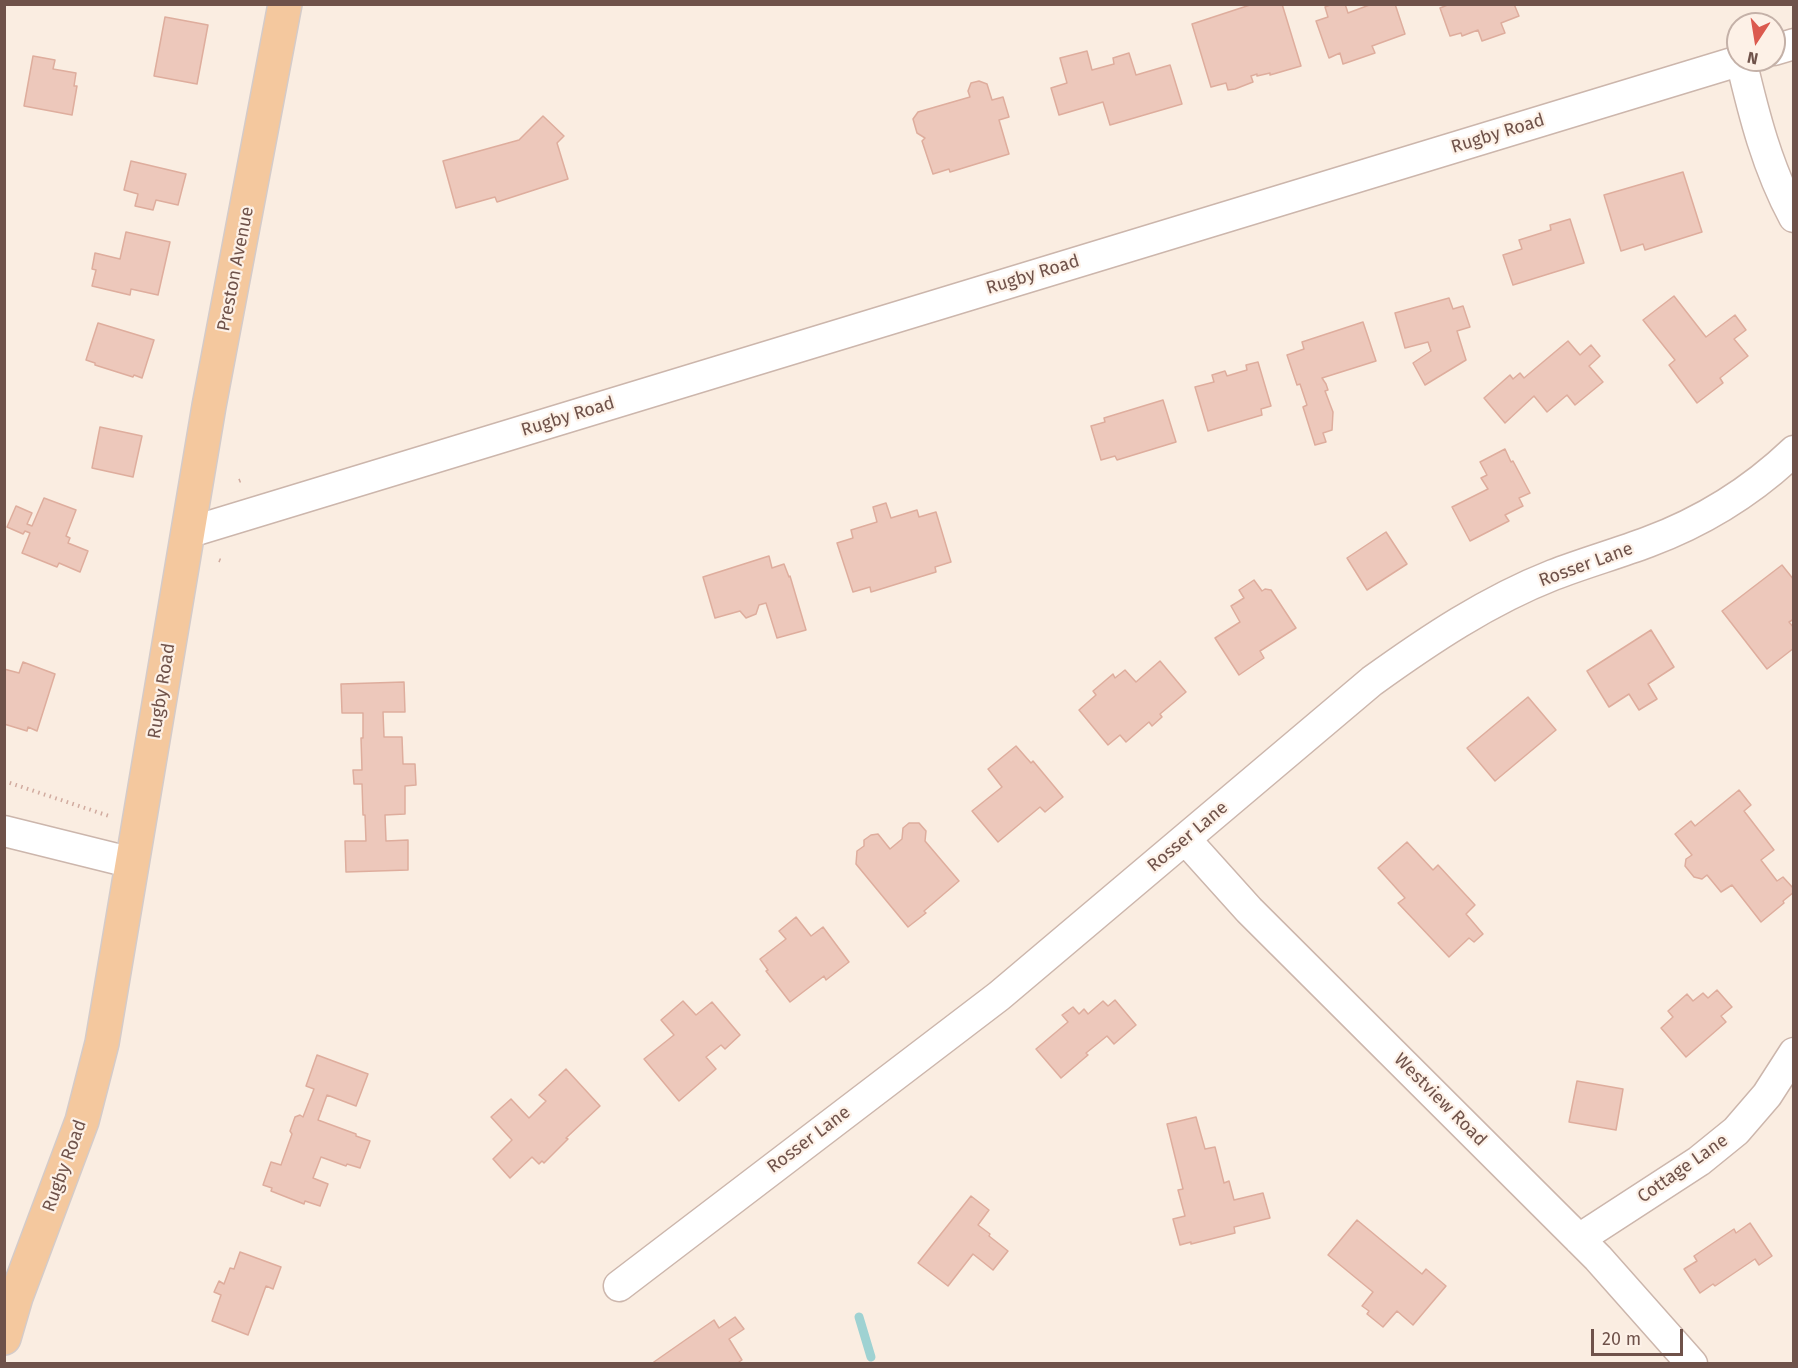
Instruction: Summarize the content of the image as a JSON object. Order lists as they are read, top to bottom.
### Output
{
  "streets": {
    "main road": ["Rugby Road", "Preston Avenue"],
    "street": ["Rosser Lane", "Westview Road", "Cottage Lane"]
  },
  "crossings": [
    ["Rugby Road", "Preston Avenue"],
    ["Rosser Lane", "Westview Road"],
    ["Westview Road", "Cottage Lane"]
  ],
  "scale_bar": "20 m",
  "north": "bottom"
}
